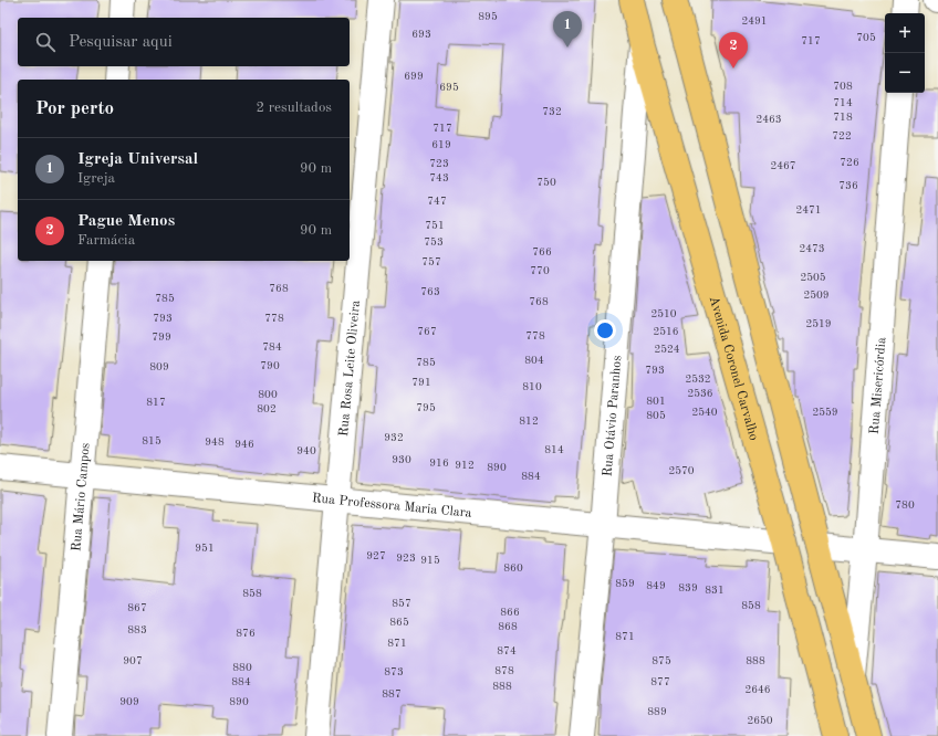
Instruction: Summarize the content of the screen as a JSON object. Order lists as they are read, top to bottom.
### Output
{
  "streets": {
    "main road": ["Avenida Coronel Carvalho"],
    "street": [
      "Rua Rosa Leite Oliveira",
      "Rua Misericórdia",
      "Rua Otávio Paranhos",
      "Rua Mário Campos",
      "Rua Professora Maria Clara"
    ]
  },
  "crossings": [
    ["Rua Rosa Leite Oliveira", "Rua Professora Maria Clara"],
    ["Avenida Coronel Carvalho", "Rua Otávio Paranhos"],
    ["Avenida Coronel Carvalho", "Rua Professora Maria Clara"],
    ["Rua Otávio Paranhos", "Rua Professora Maria Clara"],
    ["Rua Mário Campos", "Rua Professora Maria Clara"]
  ],
  "house_numbers": [
    "895",
    "2491",
    "693",
    "705",
    "717",
    "699",
    "708",
    "695",
    "714",
    "732",
    "718",
    "2463",
    "717",
    "722",
    "619",
    "726",
    "723",
    "2467",
    "743",
    "750",
    "736",
    "747",
    "2471",
    "751",
    "753",
    "2473",
    "766",
    "757",
    "770",
    "2505",
    "768",
    "763",
    "2509",
    "785",
    "768",
    "2510",
    "793",
    "778",
    "2519",
    "767",
    "2516",
    "778",
    "799",
    "784",
    "2524",
    "804",
    "785",
    "790",
    "809",
    "793",
    "2532",
    "791",
    "810",
    "2536",
    "800",
    "801",
    "817",
    "795",
    "802",
    "2540",
    "2559",
    "805",
    "812",
    "932",
    "815",
    "948",
    "946",
    "814",
    "940",
    "930",
    "916",
    "912",
    "890",
    "2570",
    "884",
    "780",
    "951",
    "927",
    "923",
    "915",
    "860",
    "859",
    "849",
    "839",
    "831",
    "858",
    "857",
    "858",
    "867",
    "866",
    "865",
    "868",
    "883",
    "876",
    "871",
    "871",
    "874",
    "907",
    "875",
    "888",
    "880",
    "878",
    "873",
    "884",
    "877",
    "888",
    "2646",
    "887",
    "909",
    "890",
    "889",
    "2650"
  ],
  "page": {
    "pins": ["1", "2"],
    "map_buttons": ["+", "−"],
    "search": "Pesquisar aqui",
    "heading": ["Por perto", "2 resultados"],
    "list": [
      {
        "mark": "1",
        "name": "Igreja Universal",
        "note": "Igreja",
        "value": "90 m"
      },
      {
        "mark": "2",
        "name": "Pague Menos",
        "note": "Farmácia",
        "value": "90 m"
      }
    ]
  }
}
